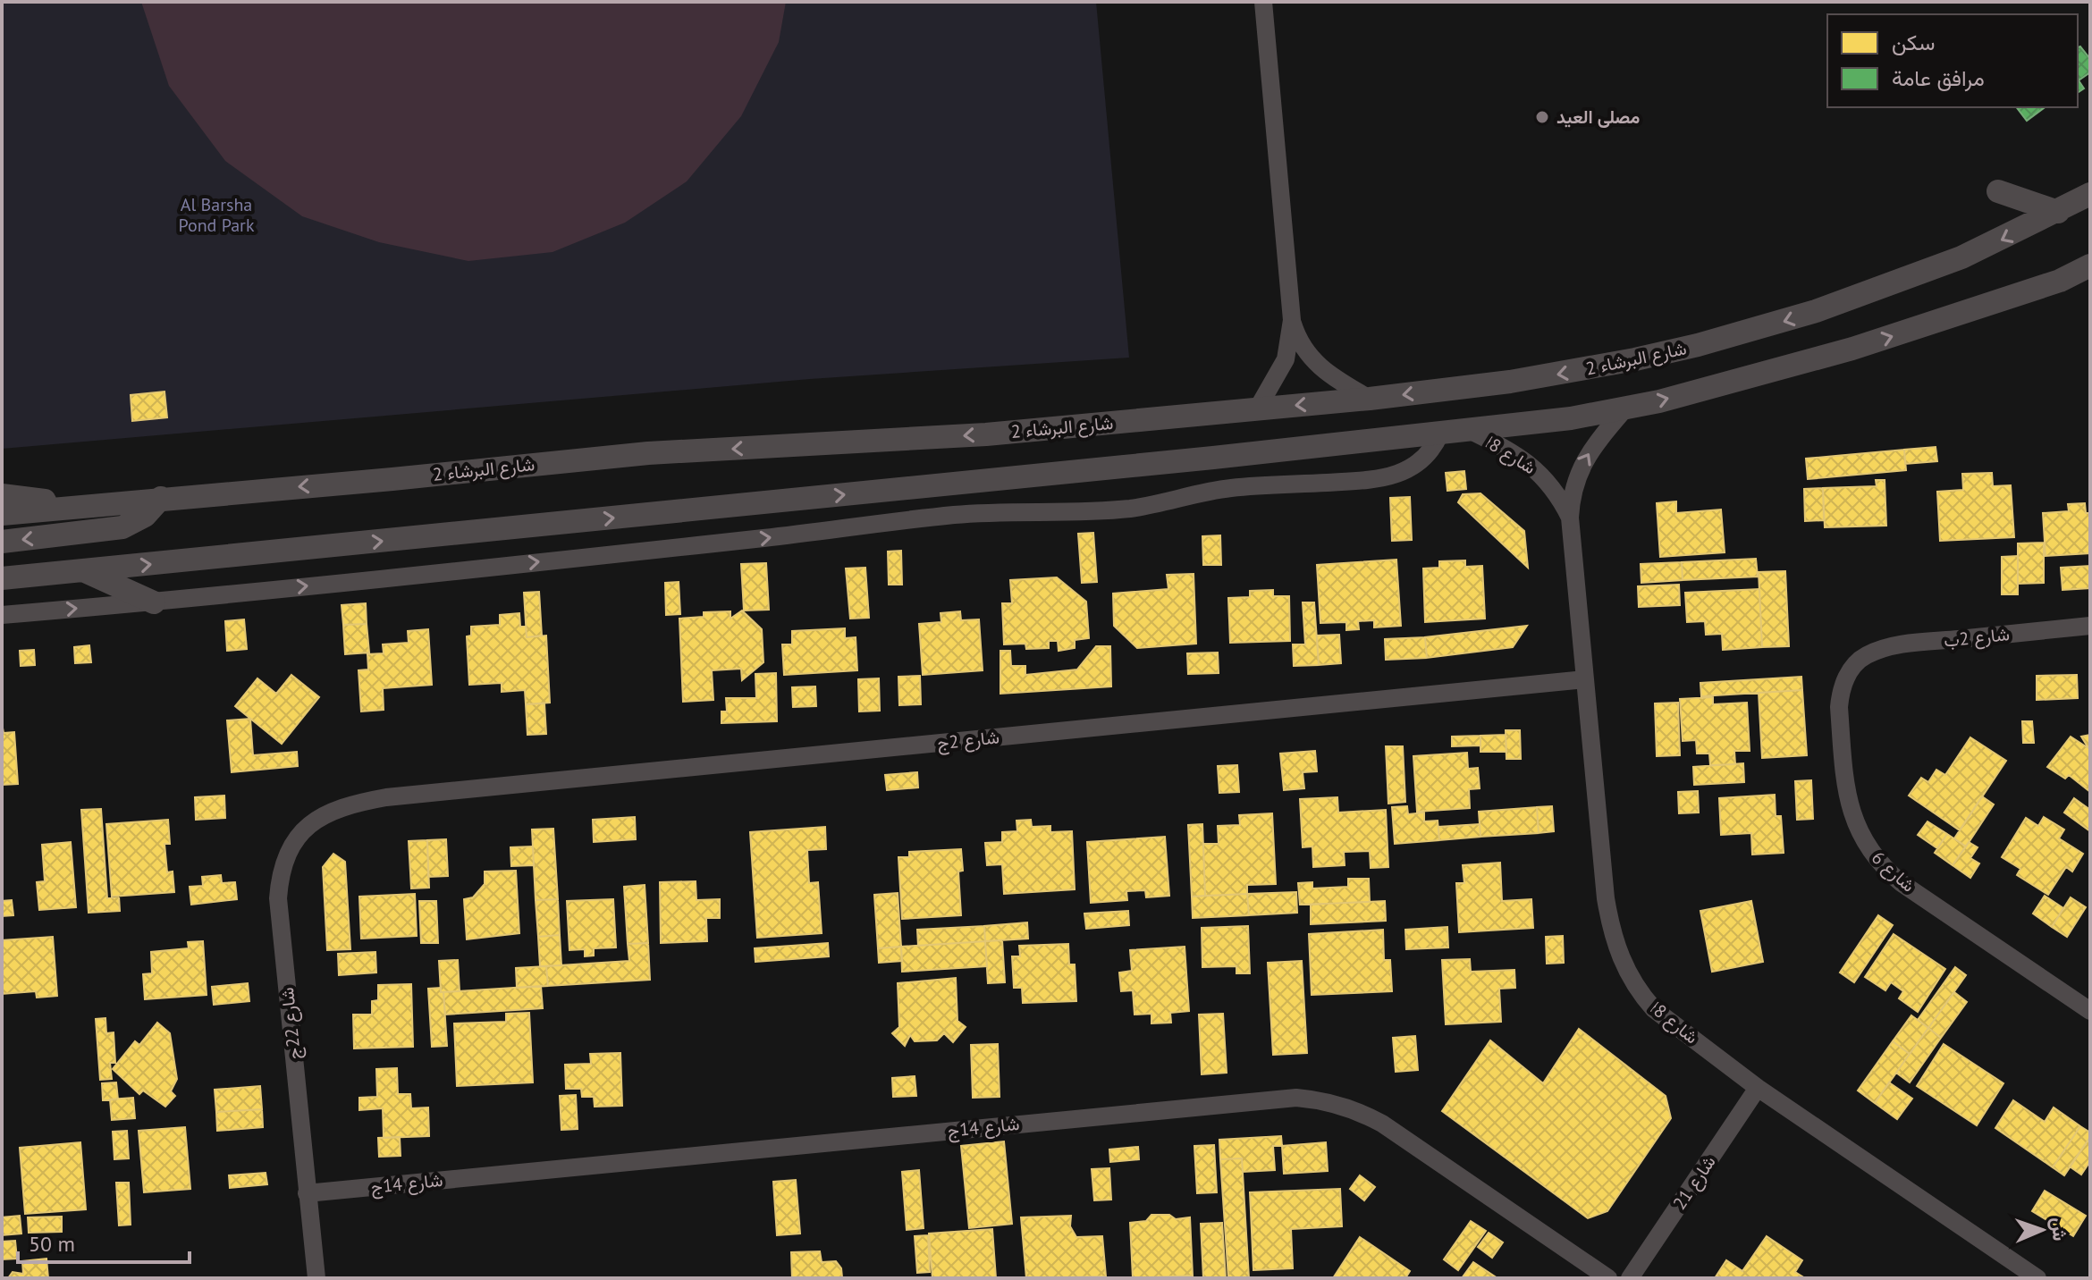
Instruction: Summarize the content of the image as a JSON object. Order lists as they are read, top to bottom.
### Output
{
  "streets": {
    "street": [
      "شارع البرشاء 2",
      "شارع 8ا",
      "شارع 2ب",
      "شارع 2ج",
      "شارع 6",
      "شارع 22ج",
      "شارع 14ج",
      "شارع 21"
    ]
  },
  "crossings": [
    ["شارع 8ا", "شارع 2ج"],
    ["شارع 8ا", "شارع 21"],
    ["شارع 2ب", "شارع 6"],
    ["شارع 2ج", "شارع 22ج"],
    ["شارع 22ج", "شارع 14ج"]
  ],
  "parks": ["Al Barsha Pond Park"],
  "places": ["مصلى العيد"],
  "legend": ["سكن", "مرافق عامة"],
  "scale_bar": "50 m",
  "north": "right"
}
